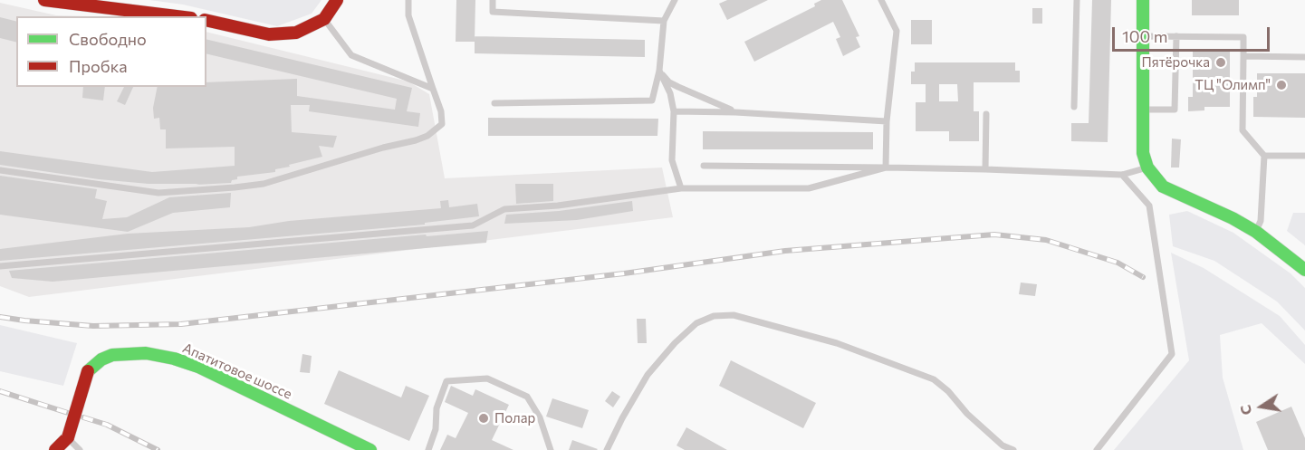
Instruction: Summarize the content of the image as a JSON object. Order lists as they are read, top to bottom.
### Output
{
  "streets": {
    "street": ["Апатитовое шоссе"]
  },
  "places": ["Пятёрочка", "ТЦ \"Олимп\"", "Полар"],
  "legend": ["Свободно", "Пробка"],
  "scale_bar": "100 m",
  "north": "left"
}
